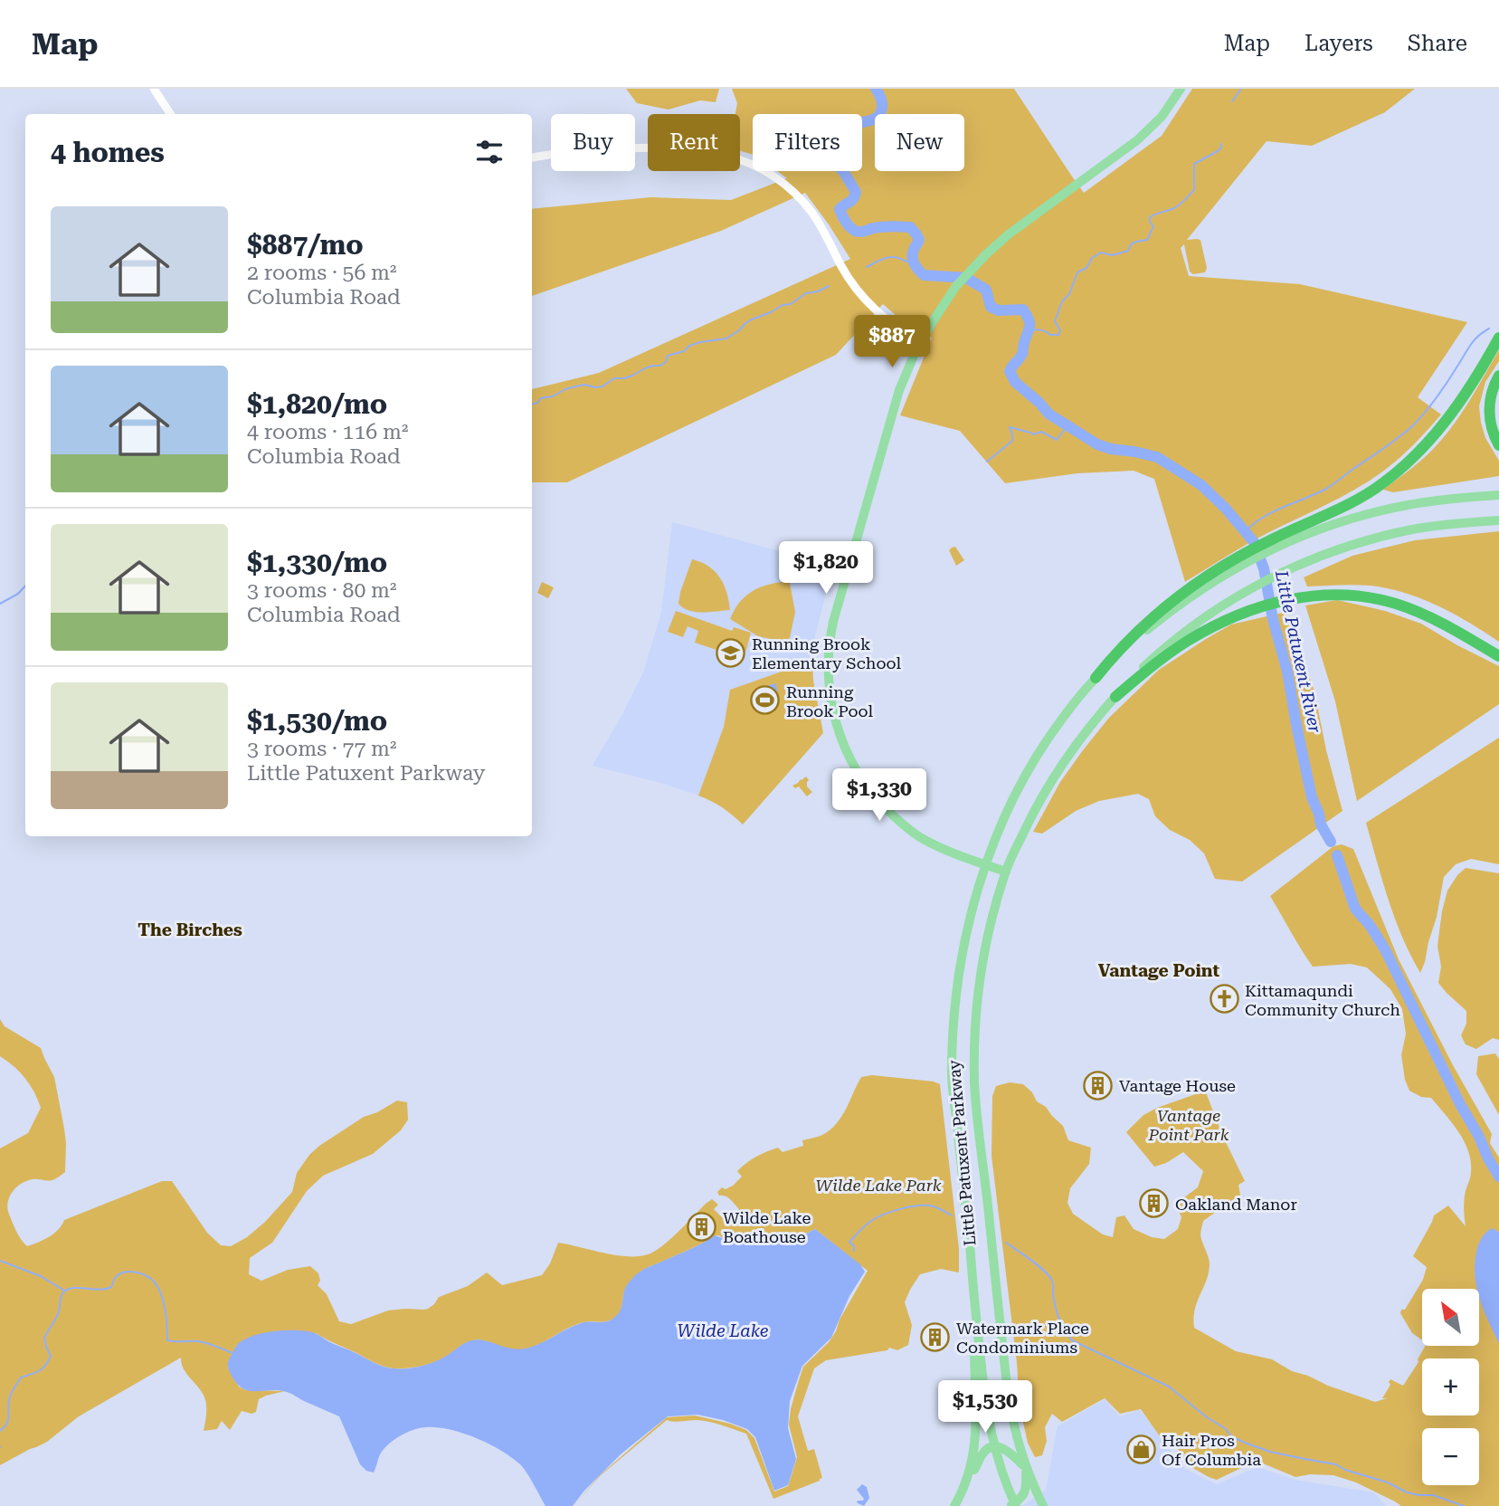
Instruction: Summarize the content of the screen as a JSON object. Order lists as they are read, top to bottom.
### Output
{
  "streets": {
    "main road": ["Little Patuxent Parkway"]
  },
  "districts": ["The Birches", "Vantage Point"],
  "water": ["Little Patuxent River", "Wilde Lake"],
  "parks": ["Vantage Point Park", "Wilde Lake Park"],
  "places": {
    "school or university": ["Running Brook Elementary School"],
    "sports": ["Running Brook Pool"],
    "church": ["Kittamaqundi Community Church"],
    "building": [
      "Vantage House",
      "Oakland Manor",
      "Wilde Lake Boathouse",
      "Watermark Place Condominiums"
    ],
    "shop": ["Hair Pros Of Columbia"]
  },
  "north": "top left",
  "page": {
    "header": "Map",
    "nav": ["Map", "Layers", "Share"],
    "chip": [
      "Buy",
      "Rent",
      "Filters",
      "New"
    ],
    "heading": "4 homes",
    "list": [
      {
        "name": "$887/mo",
        "note": "2 rooms · 56 m² · Columbia Road"
      },
      {
        "name": "$1,820/mo",
        "note": "4 rooms · 116 m² · Columbia Road"
      },
      {
        "name": "$1,330/mo",
        "note": "3 rooms · 80 m² · Columbia Road"
      },
      {
        "name": "$1,530/mo",
        "note": "3 rooms · 77 m² · Little Patuxent Parkway"
      }
    ],
    "price": [
      "$887",
      "$1,820",
      "$1,330",
      "$1,530"
    ],
    "map_buttons": ["+", "−"]
  }
}
